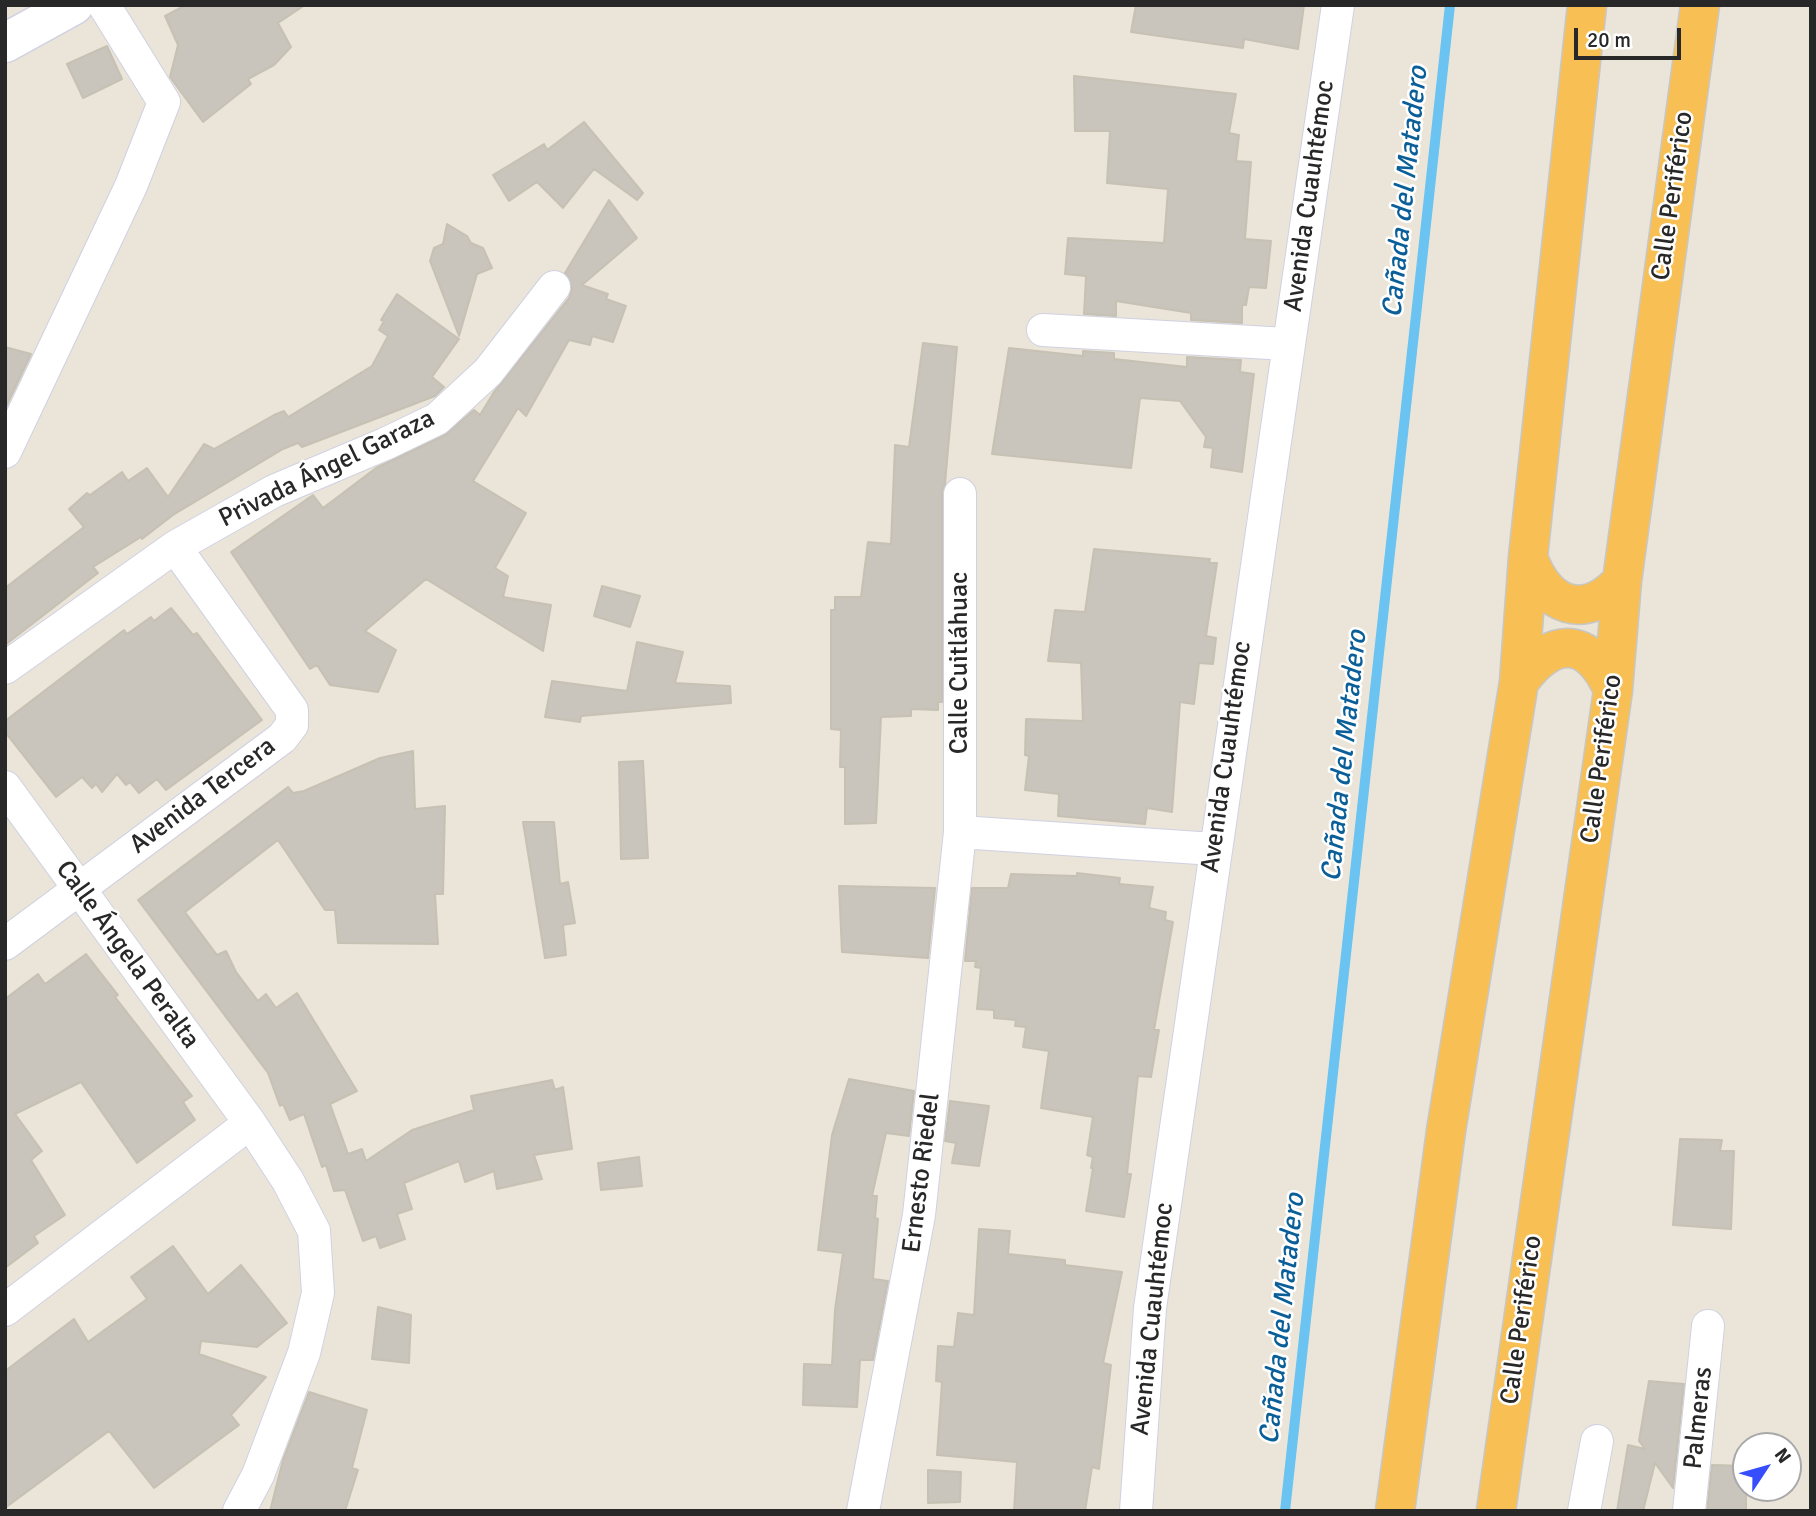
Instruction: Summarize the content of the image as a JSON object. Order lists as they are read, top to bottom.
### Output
{
  "streets": {
    "highway": ["Calle Periférico"],
    "street": [
      "Avenida Cuauhtémoc",
      "Privada Ángel Garaza",
      "Calle Cuitláhuac",
      "Avenida Tercera",
      "Calle Ángela Peralta",
      "Ernesto Riedel",
      "Palmeras"
    ]
  },
  "crossings": [
    ["Privada Ángel Garaza", "Avenida Tercera"],
    ["Calle Cuitláhuac", "Ernesto Riedel"],
    ["Avenida Tercera", "Calle Ángela Peralta"]
  ],
  "water": ["Cañada del Matadero"],
  "scale_bar": "20 m",
  "north": "top right"
}
